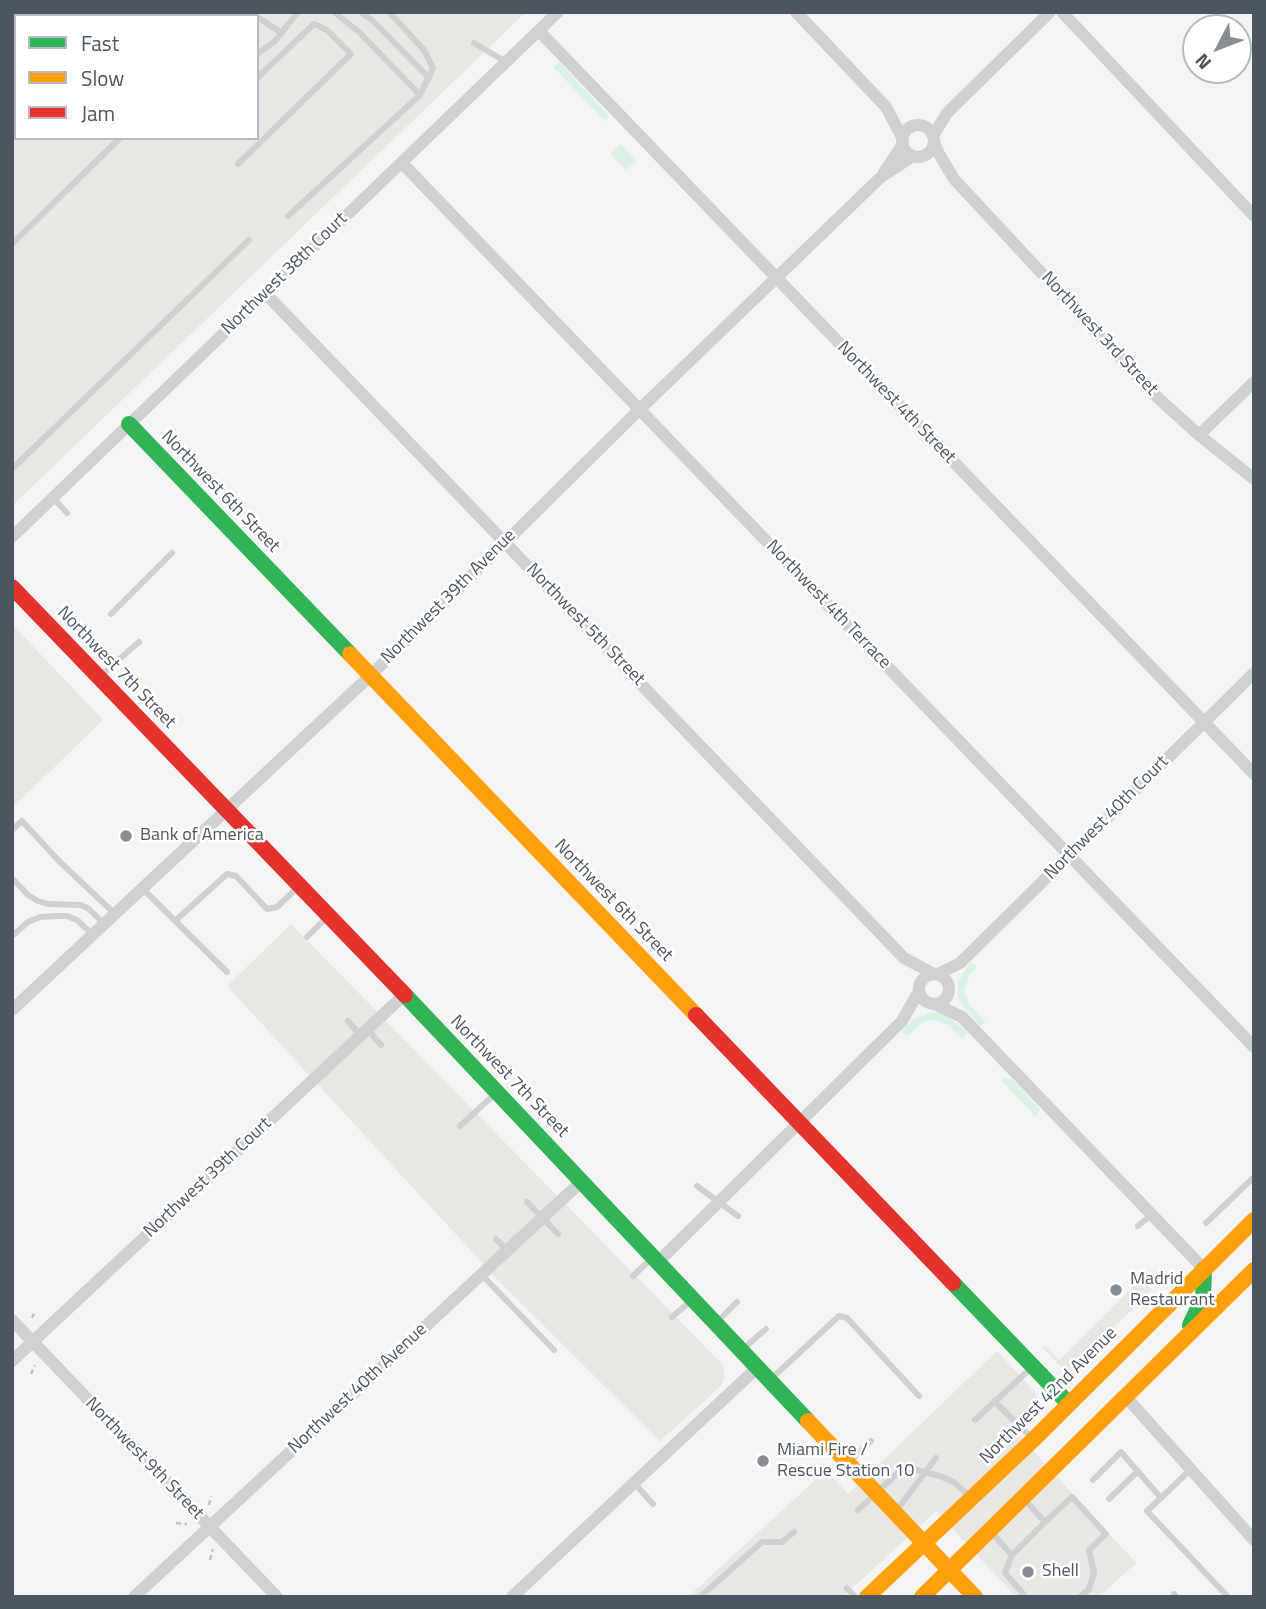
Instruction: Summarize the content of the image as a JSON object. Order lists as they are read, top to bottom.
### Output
{
  "streets": {
    "main road": ["Northwest 6th Street", "Northwest 7th Street", "Northwest 42nd Avenue"],
    "street": [
      "Northwest 38th Court",
      "Northwest 3rd Street",
      "Northwest 4th Street",
      "Northwest 39th Avenue",
      "Northwest 4th Terrace",
      "Northwest 5th Street",
      "Northwest 40th Court",
      "Northwest 39th Court",
      "Northwest 40th Avenue",
      "Northwest 9th Street"
    ]
  },
  "crossings": [
    ["Northwest 38th Court", "Northwest 4th Street"],
    ["Northwest 38th Court", "Northwest 6th Street"],
    ["Northwest 38th Court", "Northwest 4th Terrace"],
    ["Northwest 38th Court", "Northwest 5th Street"],
    ["Northwest 3rd Street", "Northwest 39th Avenue"],
    ["Northwest 4th Street", "Northwest 39th Avenue"],
    ["Northwest 4th Street", "Northwest 40th Court"],
    ["Northwest 6th Street", "Northwest 39th Avenue"],
    ["Northwest 6th Street", "Northwest 42nd Avenue"],
    ["Northwest 39th Avenue", "Northwest 4th Terrace"],
    ["Northwest 39th Avenue", "Northwest 5th Street"],
    ["Northwest 39th Avenue", "Northwest 7th Street"],
    ["Northwest 4th Terrace", "Northwest 40th Court"],
    ["Northwest 5th Street", "Northwest 40th Court"],
    ["Northwest 7th Street", "Northwest 39th Court"],
    ["Northwest 7th Street", "Northwest 40th Avenue"],
    ["Northwest 7th Street", "Northwest 42nd Avenue"],
    ["Northwest 39th Court", "Northwest 9th Street"],
    ["Northwest 40th Avenue", "Northwest 9th Street"]
  ],
  "places": [
    "Bank of America",
    "Madrid Restaurant",
    "Miami Fire / Rescue Station 10",
    "Shell"
  ],
  "legend": ["Fast", "Slow", "Jam"],
  "north": "bottom left"
}
